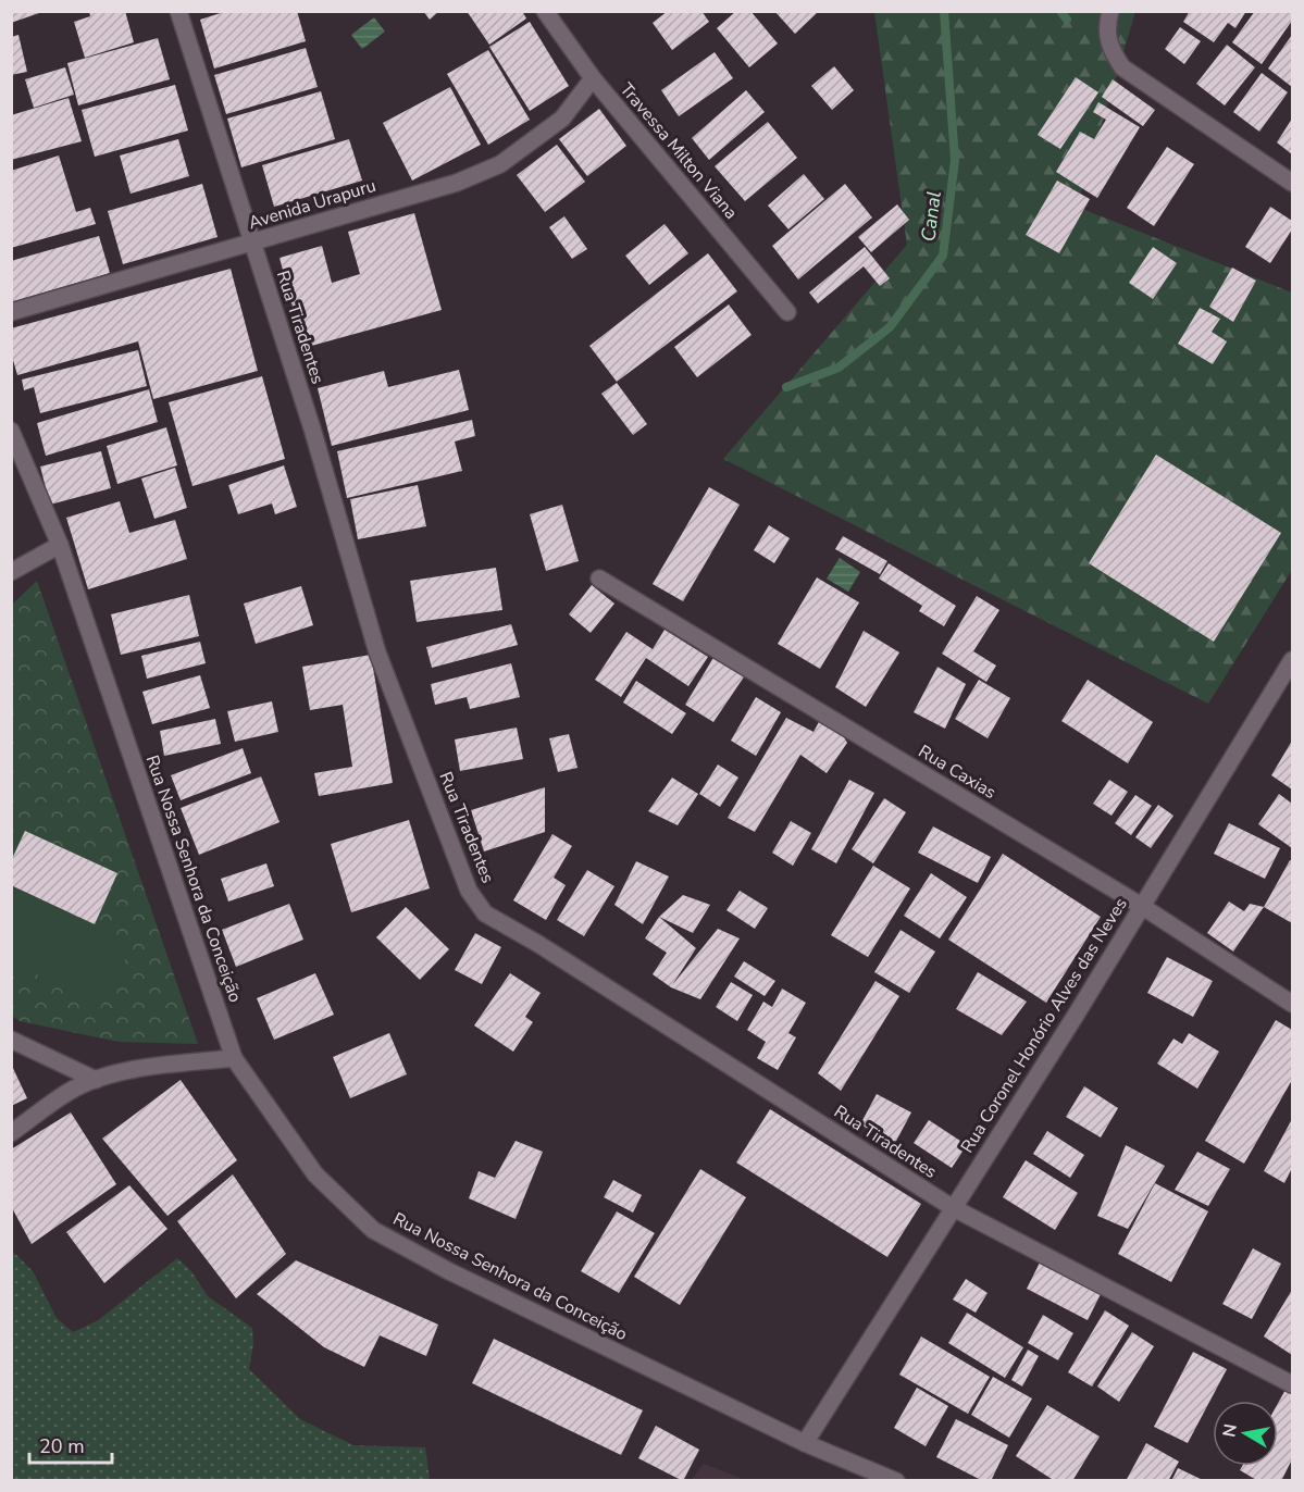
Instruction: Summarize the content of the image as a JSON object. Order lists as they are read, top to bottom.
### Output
{
  "streets": {
    "street": [
      "Travessa Milton Viana",
      "Avenida Urapuru",
      "Rua Tiradentes",
      "Rua Caxias",
      "Rua Nossa Senhora da Conceição",
      "Rua Coronel Honório Alves das Neves"
    ]
  },
  "crossings": [
    ["Travessa Milton Viana", "Avenida Urapuru"],
    ["Avenida Urapuru", "Rua Tiradentes"],
    ["Rua Tiradentes", "Rua Coronel Honório Alves das Neves"],
    ["Rua Caxias", "Rua Coronel Honório Alves das Neves"],
    ["Rua Nossa Senhora da Conceição", "Rua Coronel Honório Alves das Neves"]
  ],
  "water": ["Canal"],
  "scale_bar": "20 m",
  "north": "left"
}
